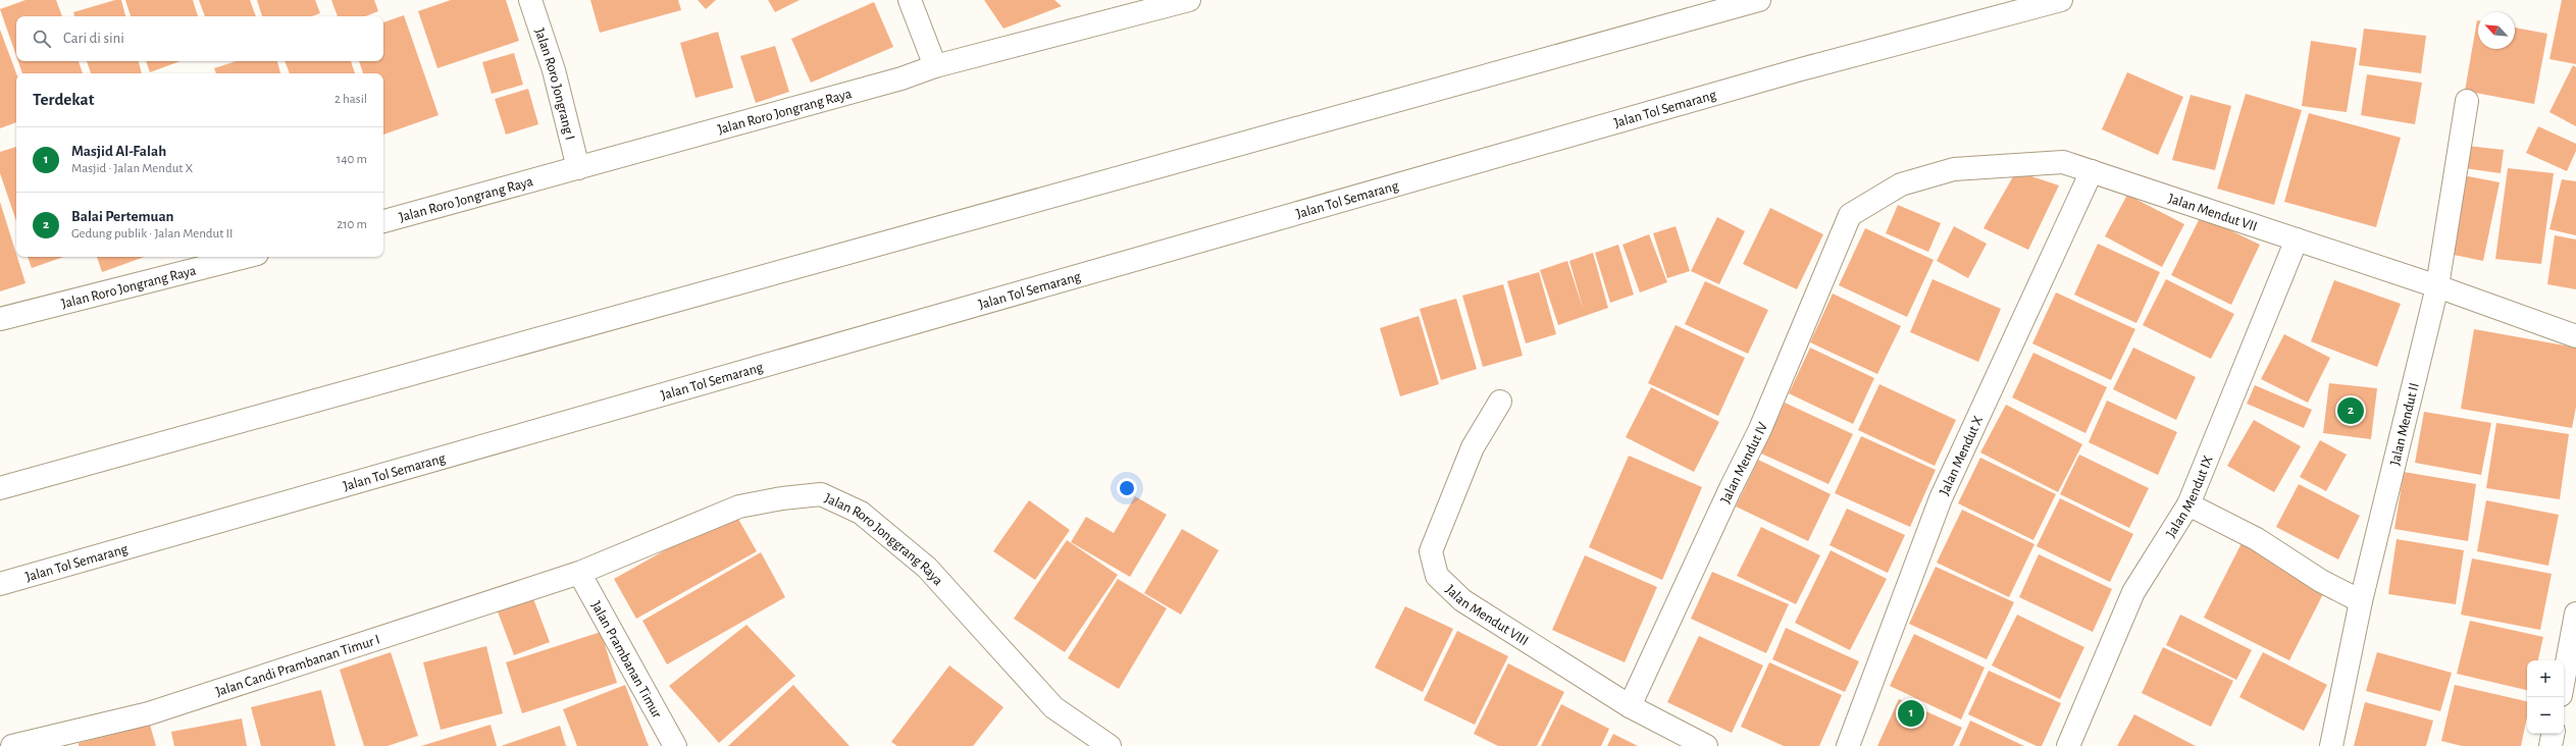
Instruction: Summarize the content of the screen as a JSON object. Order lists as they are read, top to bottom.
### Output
{
  "streets": {
    "main road": [
      "Jalan Roro Jongrang I",
      "Jalan Tol Semarang",
      "Jalan Roro Jongrang Raya",
      "Jalan Mendut VII",
      "Jalan Mendut II",
      "Jalan Mendut X",
      "Jalan Mendut IV",
      "Jalan Mendut IX",
      "Jalan Roro Jonggrang Raya",
      "Jalan Mendut VIII",
      "Jalan Prambanan Timur",
      "Jalan Candi Prambanan Timur I"
    ]
  },
  "crossings": [
    ["Jalan Roro Jongrang I", "Jalan Roro Jongrang Raya"],
    ["Jalan Mendut VII", "Jalan Mendut II"],
    ["Jalan Mendut VII", "Jalan Mendut X"],
    ["Jalan Mendut VII", "Jalan Mendut IV"],
    ["Jalan Mendut VII", "Jalan Mendut IX"],
    ["Jalan Mendut IV", "Jalan Mendut VIII"],
    ["Jalan Roro Jonggrang Raya", "Jalan Prambanan Timur"],
    ["Jalan Roro Jonggrang Raya", "Jalan Candi Prambanan Timur I"],
    ["Jalan Prambanan Timur", "Jalan Candi Prambanan Timur I"]
  ],
  "north": "top left",
  "page": {
    "search": "Cari di sini",
    "heading": ["Terdekat", "2 hasil"],
    "list": [
      {
        "mark": "1",
        "name": "Masjid Al-Falah",
        "note": "Masjid · Jalan Mendut X",
        "value": "140 m"
      },
      {
        "mark": "2",
        "name": "Balai Pertemuan",
        "note": "Gedung publik · Jalan Mendut II",
        "value": "210 m"
      }
    ],
    "pins": ["2", "1"],
    "map_buttons": ["+", "−"]
  }
}
